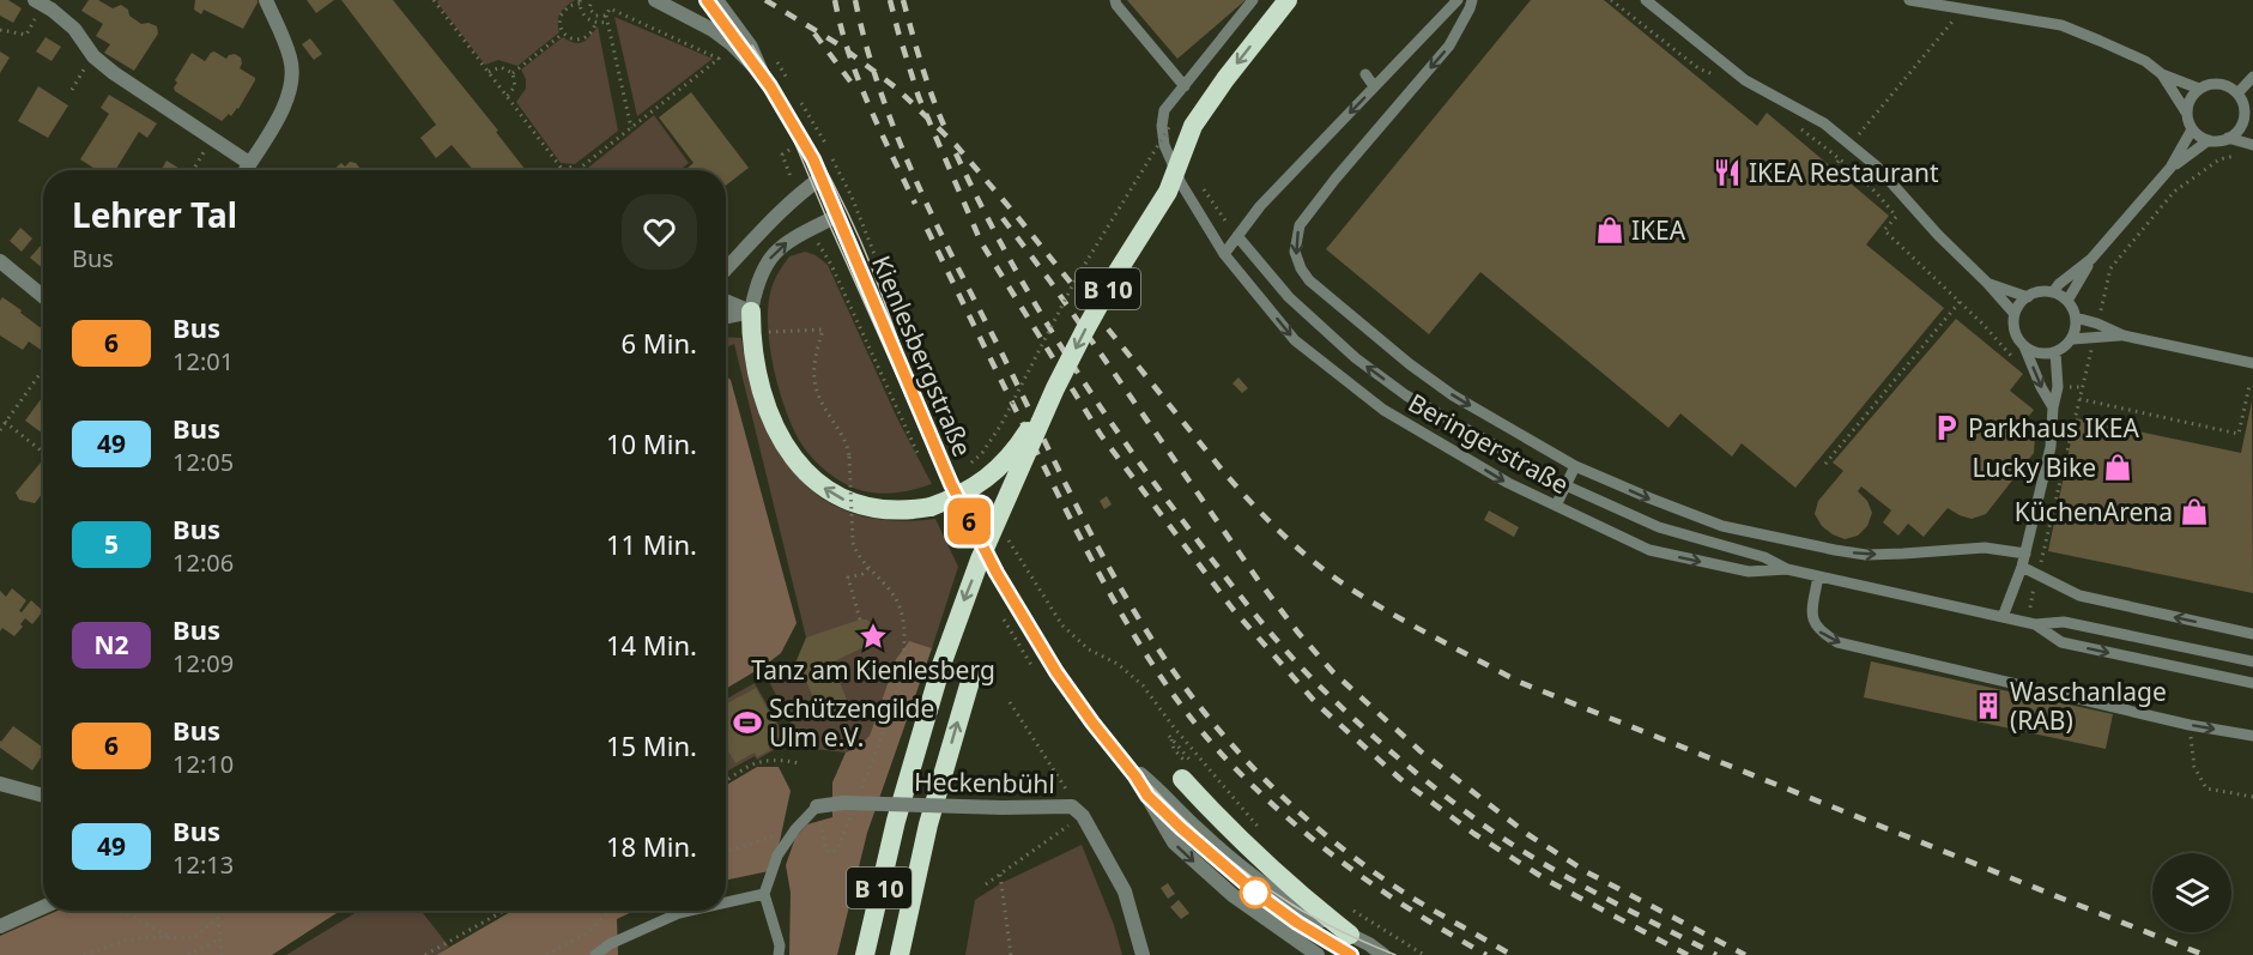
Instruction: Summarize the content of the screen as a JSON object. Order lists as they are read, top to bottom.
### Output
{
  "streets": {
    "highway": ["B 10"],
    "street": ["Kienlesbergstraße", "Heckenbühl"],
    "lane": ["Beringerstraße"]
  },
  "places": {
    "restaurant": ["IKEA Restaurant"],
    "shop": ["IKEA", "Lucky Bike", "KüchenArena"],
    "parking": ["Parkhaus IKEA"],
    "place": ["Tanz am Kienlesberg"],
    "building": ["Waschanlage (RAB)"],
    "sports": ["Schützengilde Ulm e.V."]
  },
  "lines": ["bus line 6"],
  "page": {
    "on_map": "6",
    "heading": ["Lehrer Tal", "Bus"],
    "list": [
      {
        "mark": "6",
        "name": "Bus",
        "note": "12:01",
        "value": "6 Min."
      },
      {
        "mark": "49",
        "name": "Bus",
        "note": "12:05",
        "value": "10 Min."
      },
      {
        "mark": "5",
        "name": "Bus",
        "note": "12:06",
        "value": "11 Min."
      },
      {
        "mark": "N2",
        "name": "Bus",
        "note": "12:09",
        "value": "14 Min."
      },
      {
        "mark": "6",
        "name": "Bus",
        "note": "12:10",
        "value": "15 Min."
      },
      {
        "mark": "49",
        "name": "Bus",
        "note": "12:13",
        "value": "18 Min."
      }
    ]
  }
}
